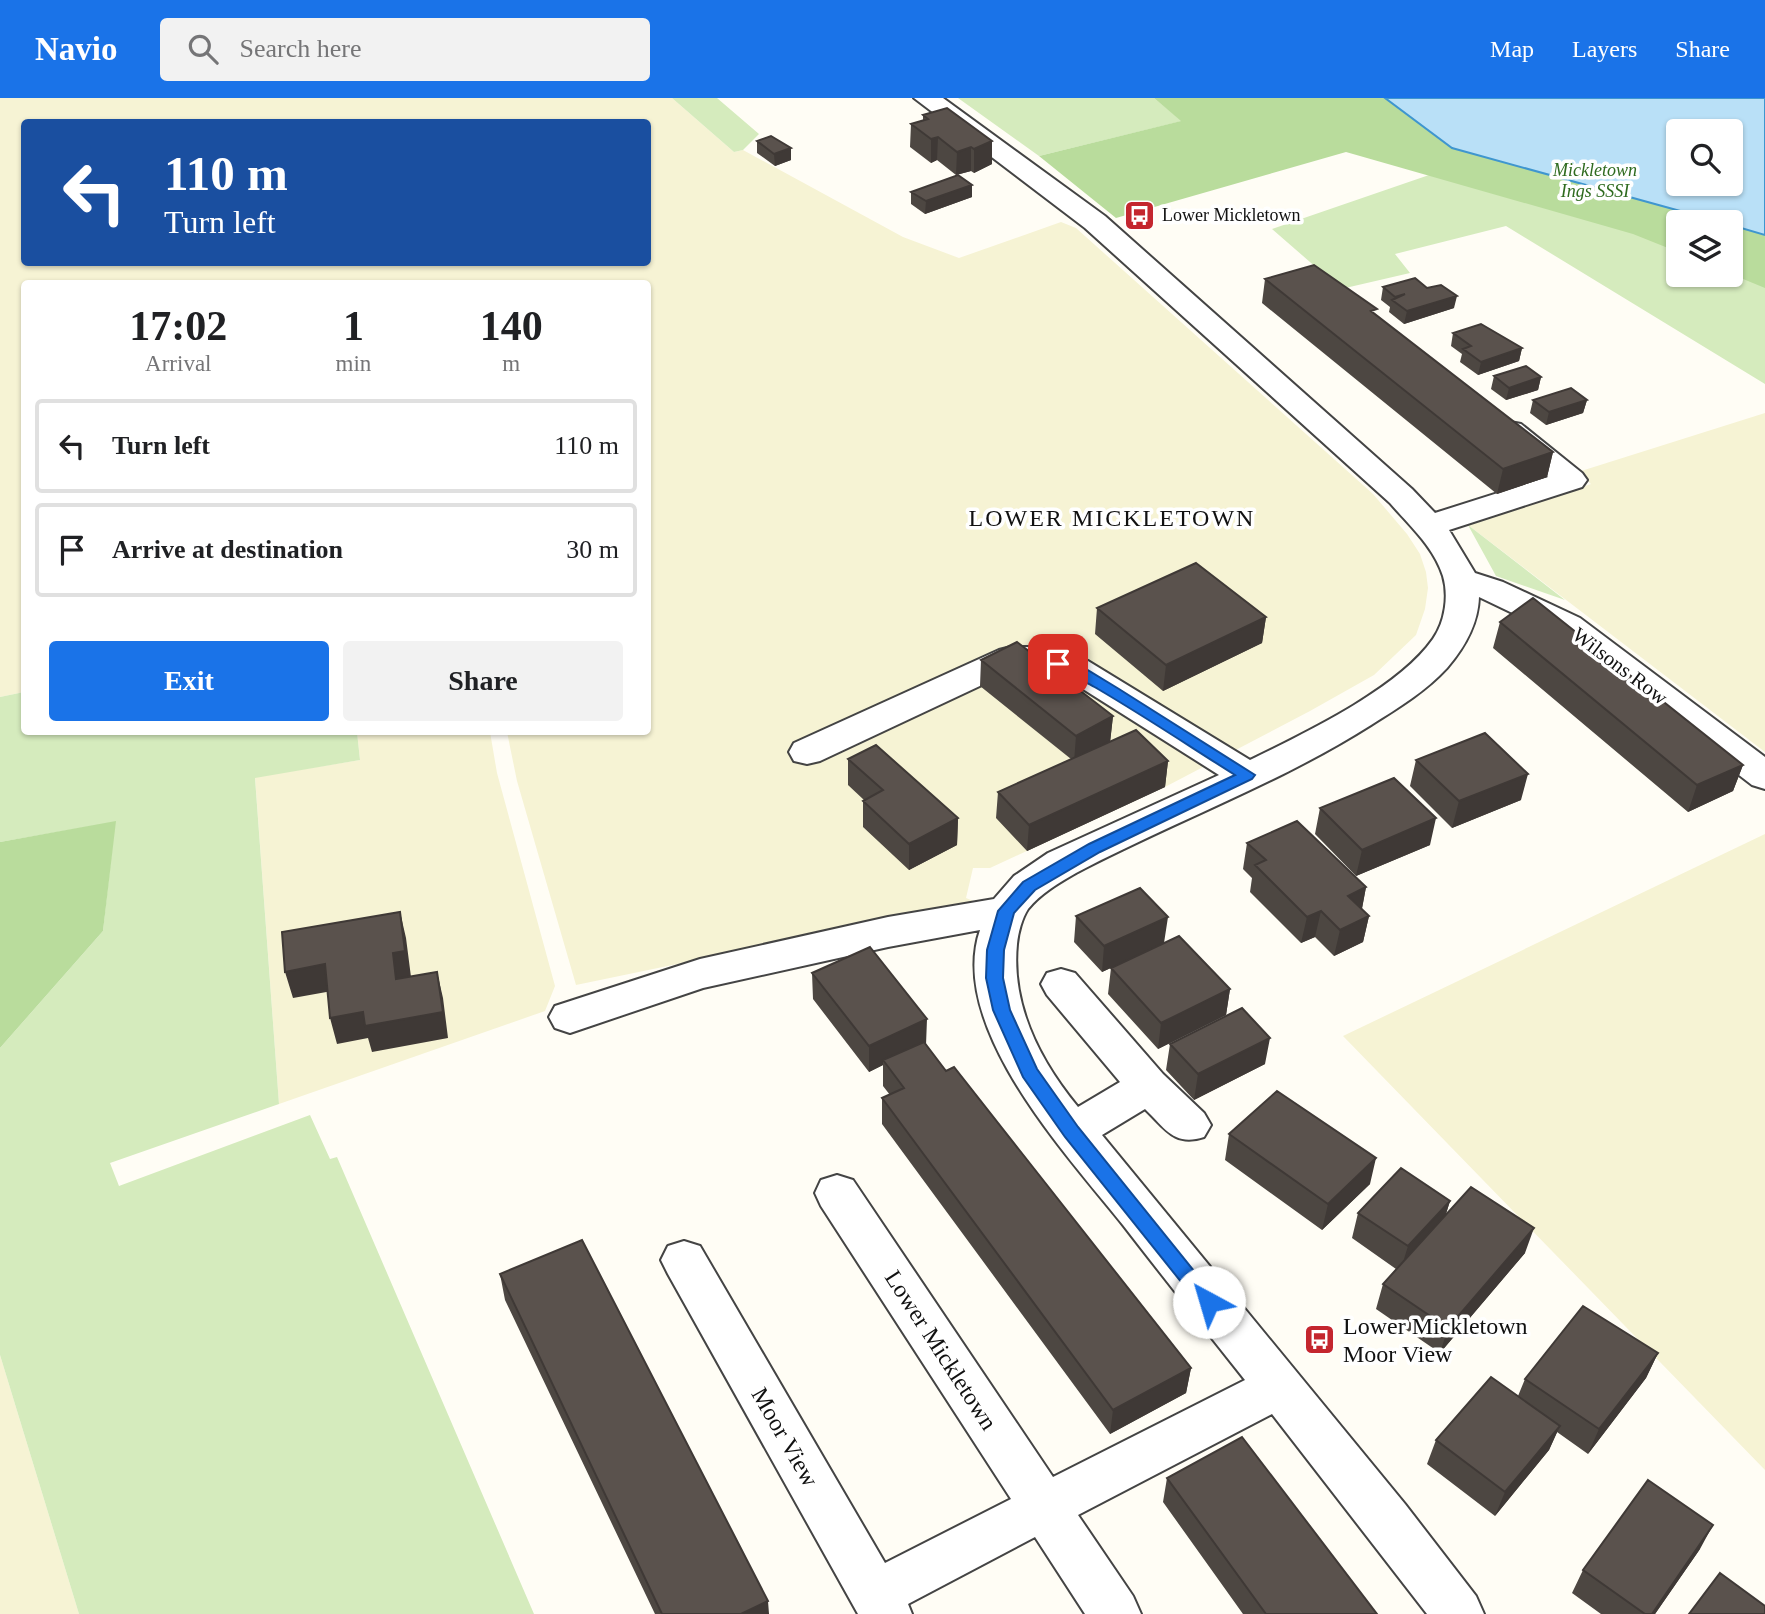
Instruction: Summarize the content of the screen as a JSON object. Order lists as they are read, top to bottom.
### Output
{
  "streets": {
    "street": ["Wilsons Row", "Lower Mickletown", "Moor View"]
  },
  "districts": ["LOWER MICKLETOWN"],
  "parks": ["Mickletown Ings SSSI"],
  "places": {
    "bus stop": ["Lower Mickletown", "Lower Mickletown Moor View"]
  },
  "page": {
    "header": "Navio",
    "search": "Search here",
    "nav": ["Map", "Layers", "Share"],
    "turn": ["110 m", "Turn left"],
    "eta": [
      "17:02",
      "Arrival",
      "1",
      "min",
      "140",
      "m"
    ],
    "list": [
      {
        "name": "Turn left",
        "value": "110 m"
      },
      {
        "name": "Arrive at destination",
        "value": "30 m"
      }
    ],
    "buttons": ["Exit", "Share"]
  }
}
